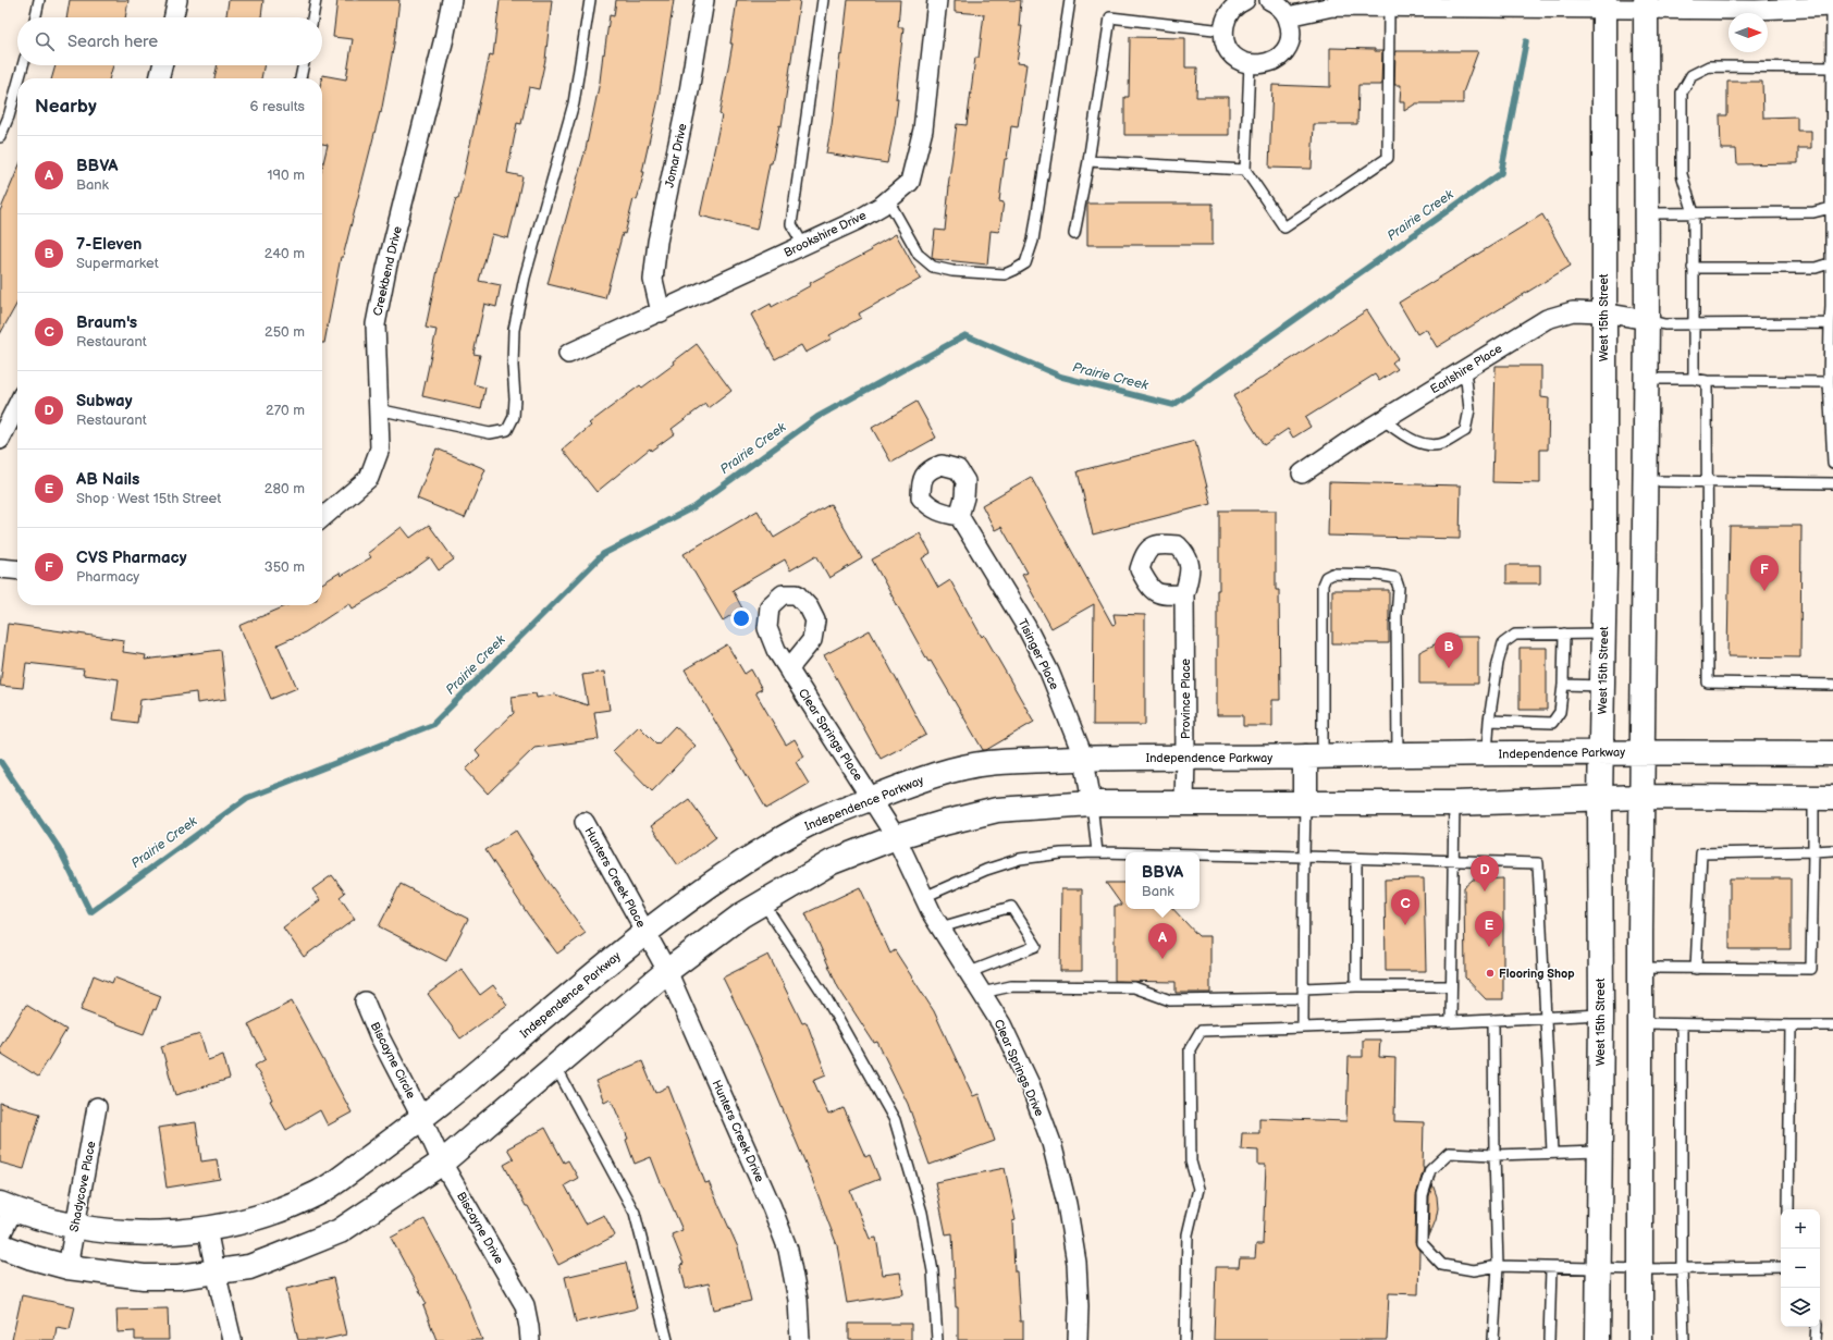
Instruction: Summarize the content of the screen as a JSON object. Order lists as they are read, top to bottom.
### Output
{
  "streets": {
    "main road": ["West 15th Street", "Independence Parkway"],
    "street": [
      "Jomar Drive",
      "Brookshire Drive",
      "Creekbend Drive",
      "Earlshire Place",
      "Tisinger Place",
      "Province Place",
      "Clear Springs Place",
      "Hunters Creek Place",
      "Biscayne Circle",
      "Clear Springs Drive",
      "Hunters Creek Drive",
      "Shadycove Place",
      "Biscayne Drive"
    ]
  },
  "crossings": [
    ["Jomar Drive", "Brookshire Drive"],
    ["West 15th Street", "Earlshire Place"],
    ["West 15th Street", "Independence Parkway"],
    ["Tisinger Place", "Independence Parkway"],
    ["Province Place", "Independence Parkway"],
    ["Clear Springs Place", "Independence Parkway"],
    ["Clear Springs Place", "Clear Springs Drive"],
    ["Independence Parkway", "Hunters Creek Place"],
    ["Independence Parkway", "Biscayne Circle"],
    ["Independence Parkway", "Clear Springs Drive"],
    ["Independence Parkway", "Hunters Creek Drive"],
    ["Independence Parkway", "Shadycove Place"],
    ["Independence Parkway", "Biscayne Drive"],
    ["Hunters Creek Place", "Hunters Creek Drive"],
    ["Biscayne Circle", "Biscayne Drive"]
  ],
  "water": ["Prairie Creek"],
  "places": ["Flooring Shop"],
  "north": "right",
  "page": {
    "search": "Search here",
    "heading": ["Nearby", "6 results"],
    "list": [
      {
        "mark": "A",
        "name": "BBVA",
        "note": "Bank",
        "value": "190 m"
      },
      {
        "mark": "B",
        "name": "7-Eleven",
        "note": "Supermarket",
        "value": "240 m"
      },
      {
        "mark": "C",
        "name": "Braum's",
        "note": "Restaurant",
        "value": "250 m"
      },
      {
        "mark": "D",
        "name": "Subway",
        "note": "Restaurant",
        "value": "270 m"
      },
      {
        "mark": "E",
        "name": "AB Nails",
        "note": "Shop · West 15th Street",
        "value": "280 m"
      },
      {
        "mark": "F",
        "name": "CVS Pharmacy",
        "note": "Pharmacy",
        "value": "350 m"
      }
    ],
    "pins": [
      "F",
      "B",
      "D",
      "C",
      "E",
      "A"
    ],
    "popup": ["BBVA", "Bank"],
    "map_buttons": ["+", "−"]
  }
}
